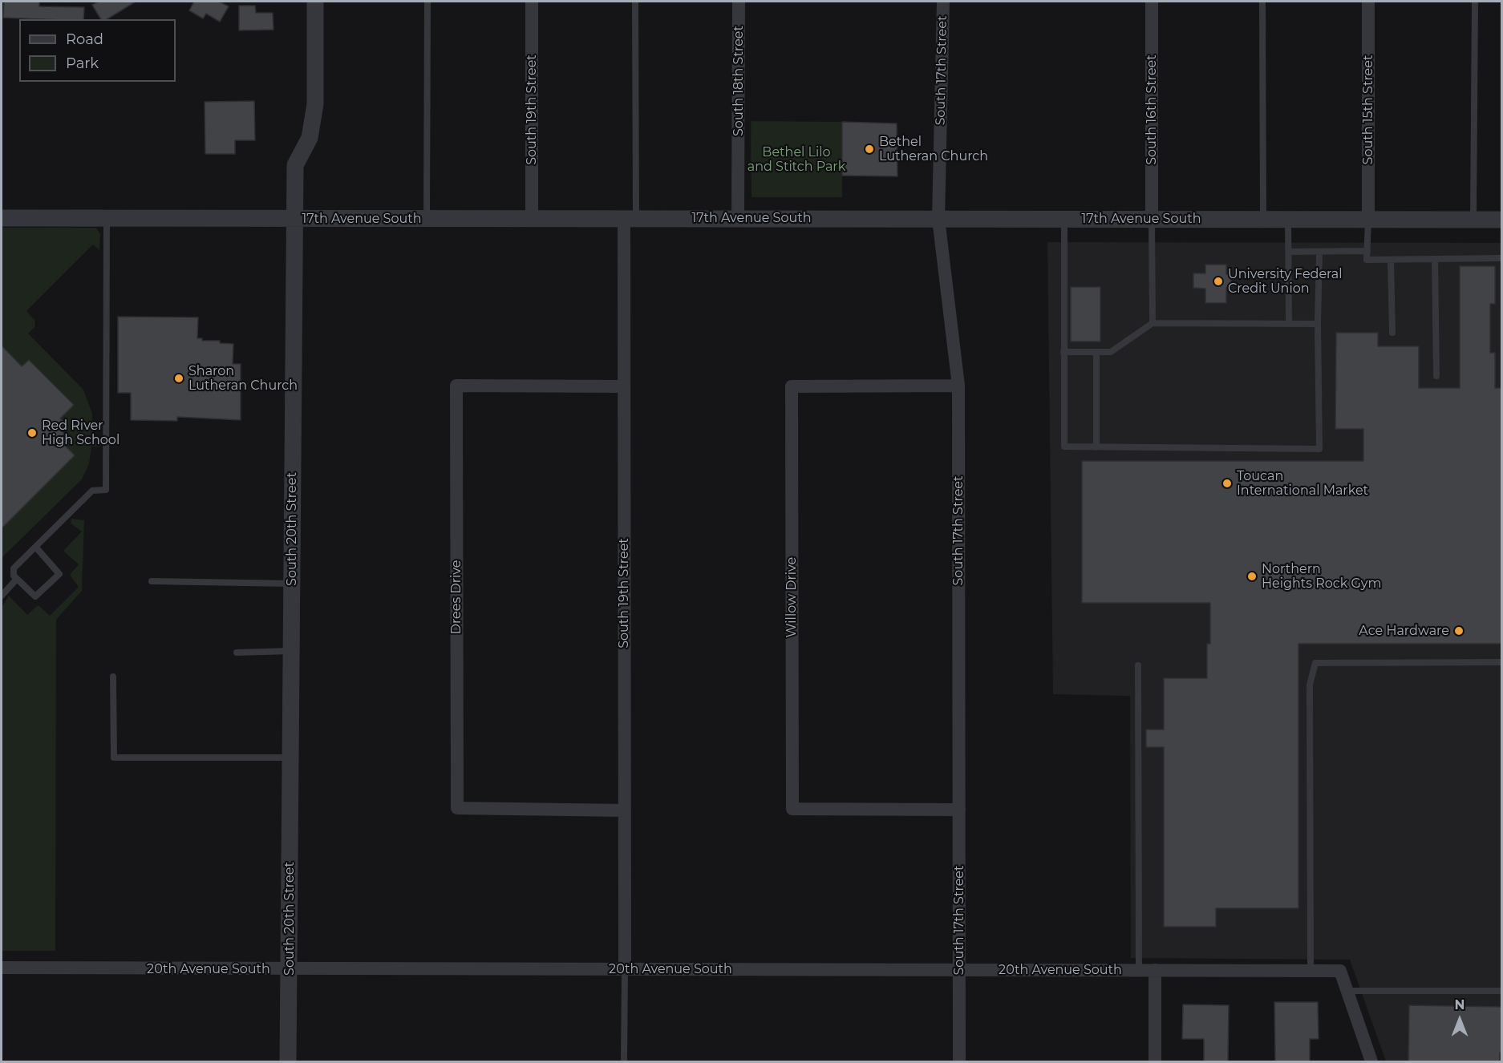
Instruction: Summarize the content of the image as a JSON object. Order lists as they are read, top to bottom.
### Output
{
  "streets": {
    "street": [
      "South 17th Street",
      "South 18th Street",
      "South 19th Street",
      "South 16th Street",
      "South 15th Street",
      "17th Avenue South",
      "South 20th Street",
      "Drees Drive",
      "Willow Drive",
      "20th Avenue South"
    ]
  },
  "crossings": [
    ["South 17th Street", "17th Avenue South"],
    ["South 17th Street", "Willow Drive"],
    ["South 17th Street", "20th Avenue South"],
    ["South 18th Street", "17th Avenue South"],
    ["South 19th Street", "17th Avenue South"],
    ["South 19th Street", "Drees Drive"],
    ["South 19th Street", "20th Avenue South"],
    ["South 16th Street", "17th Avenue South"],
    ["South 15th Street", "17th Avenue South"],
    ["17th Avenue South", "South 20th Street"],
    ["South 20th Street", "20th Avenue South"]
  ],
  "parks": ["Bethel Lilo and Stitch Park"],
  "places": [
    "Bethel Lutheran Church",
    "University Federal Credit Union",
    "Sharon Lutheran Church",
    "Red River High School",
    "Toucan International Market",
    "Northern Heights Rock Gym",
    "Ace Hardware"
  ],
  "legend": ["Road", "Park"],
  "north": "top"
}
